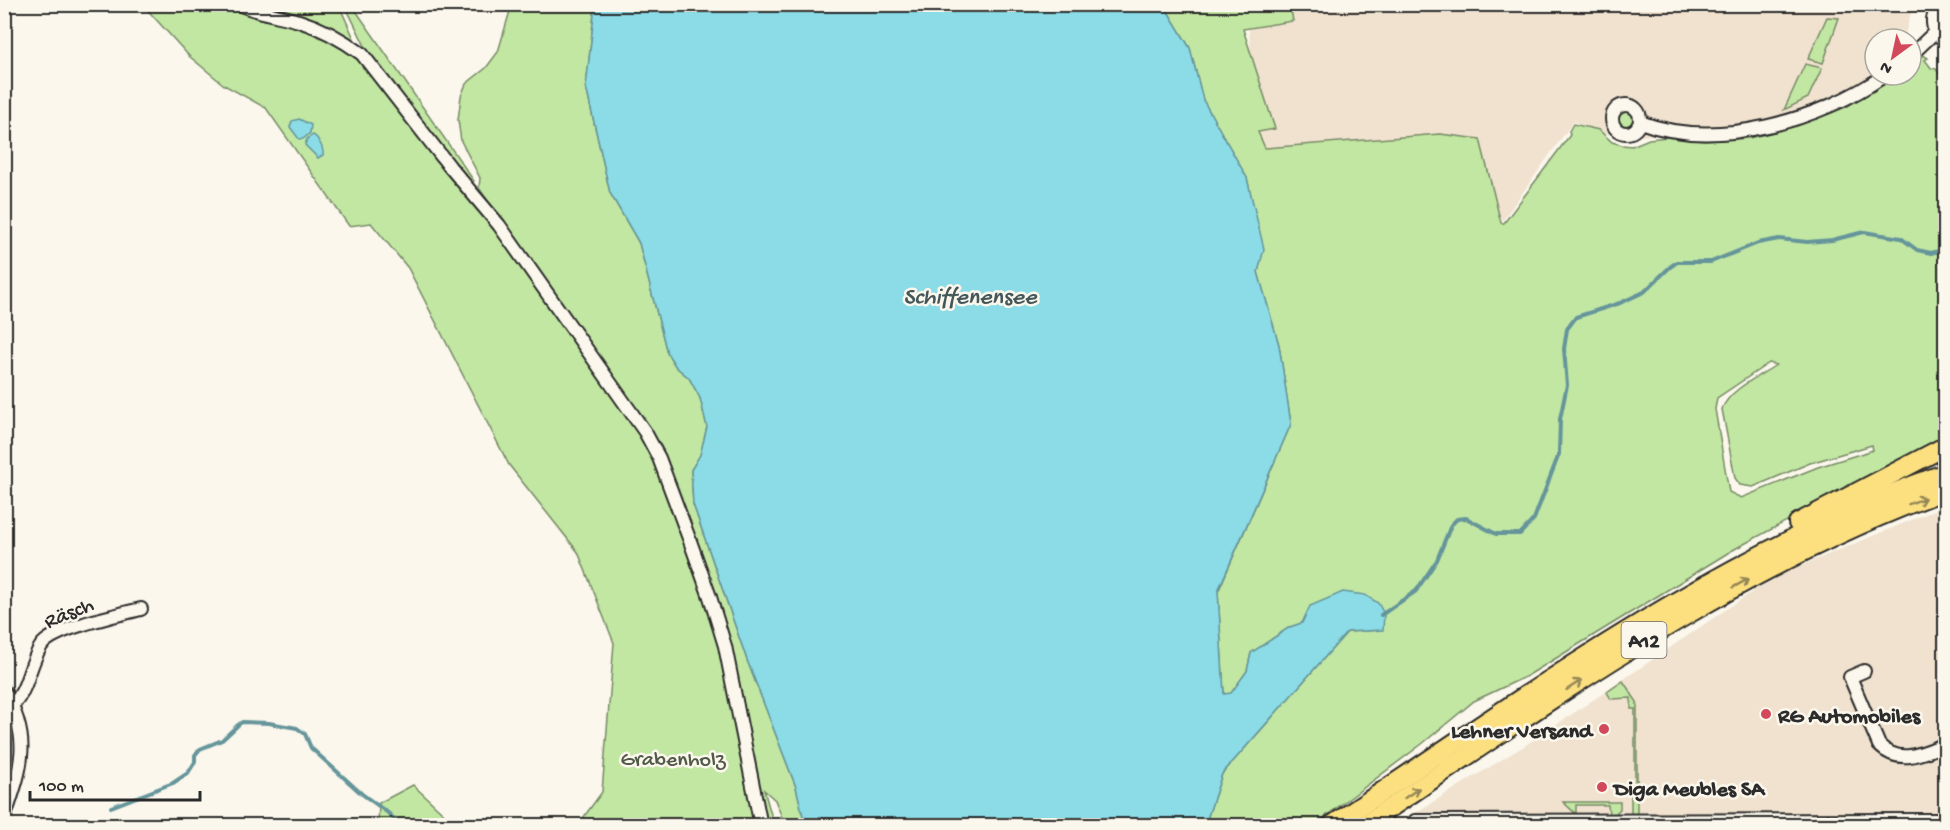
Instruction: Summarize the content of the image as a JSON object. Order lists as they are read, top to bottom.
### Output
{
  "streets": {
    "highway": ["A12"],
    "street": ["Räsch"]
  },
  "water": ["Schiffenensee"],
  "parks": ["Grabenholz"],
  "places": ["RG Automobiles", "Lehner Versand", "Diga Meubles SA"],
  "scale_bar": "100 m",
  "north": "bottom left"
}
